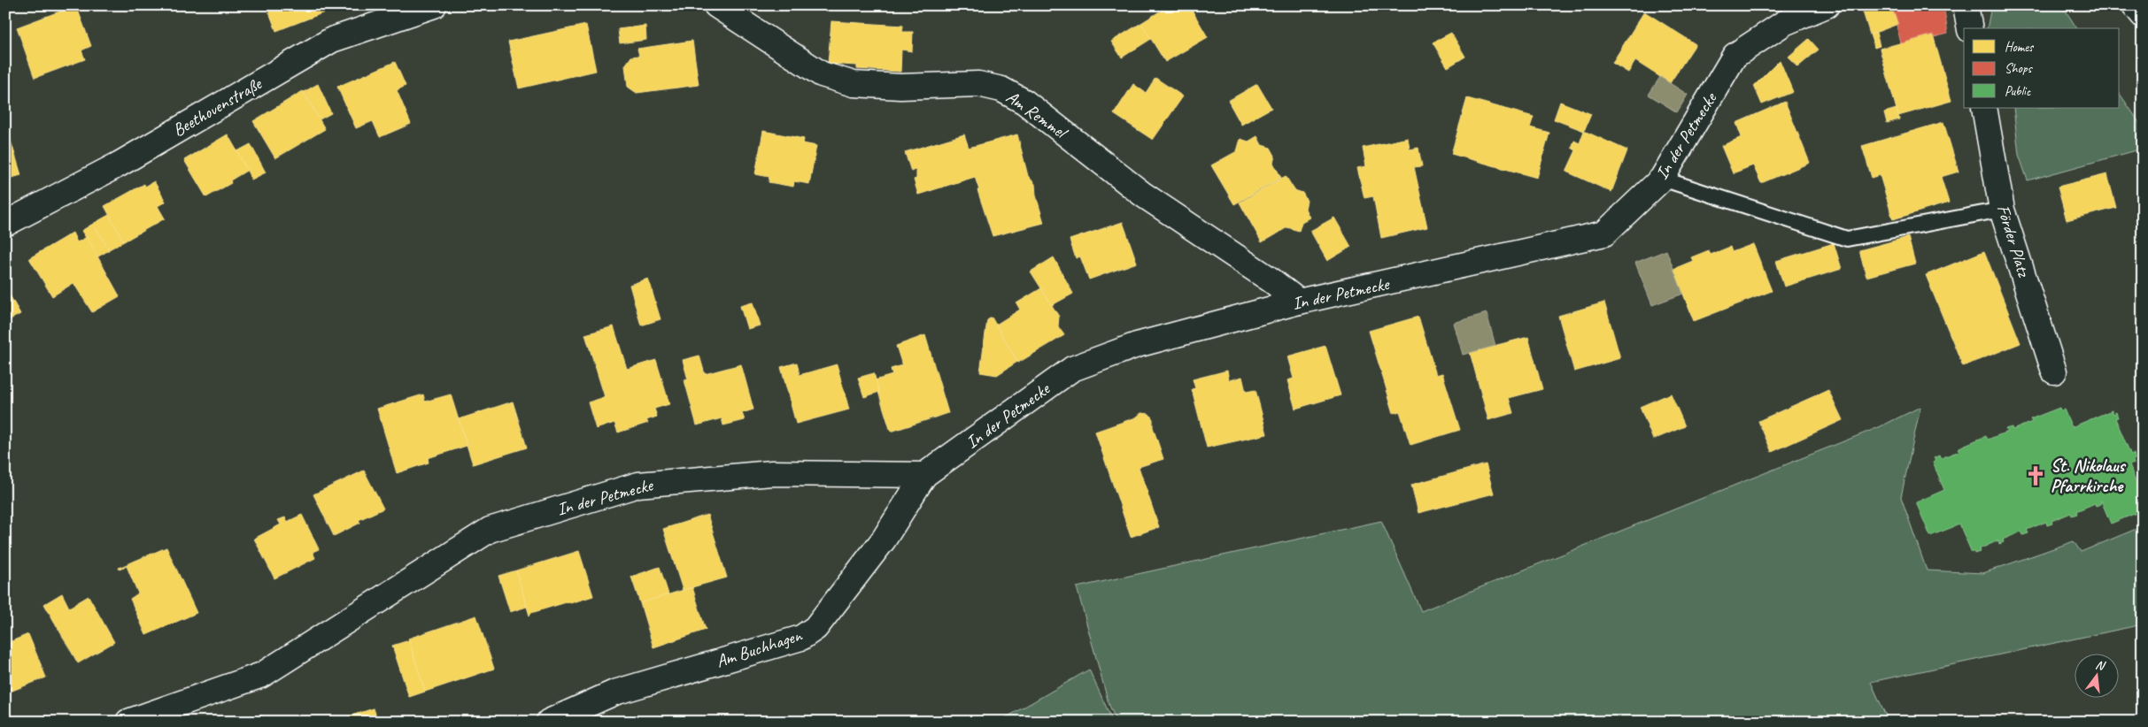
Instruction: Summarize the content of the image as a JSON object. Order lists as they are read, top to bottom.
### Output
{
  "streets": {
    "street": [
      "Beethovenstraße",
      "Am Remmel",
      "In der Petmecke",
      "Förder Platz",
      "Am Buchhagen"
    ]
  },
  "crossings": [
    ["Am Remmel", "In der Petmecke"],
    ["In der Petmecke", "Am Buchhagen"]
  ],
  "places": {
    "church": ["St. Nikolaus Pfarrkirche"]
  },
  "legend": ["Homes", "Shops", "Public"],
  "north": "top"
}
